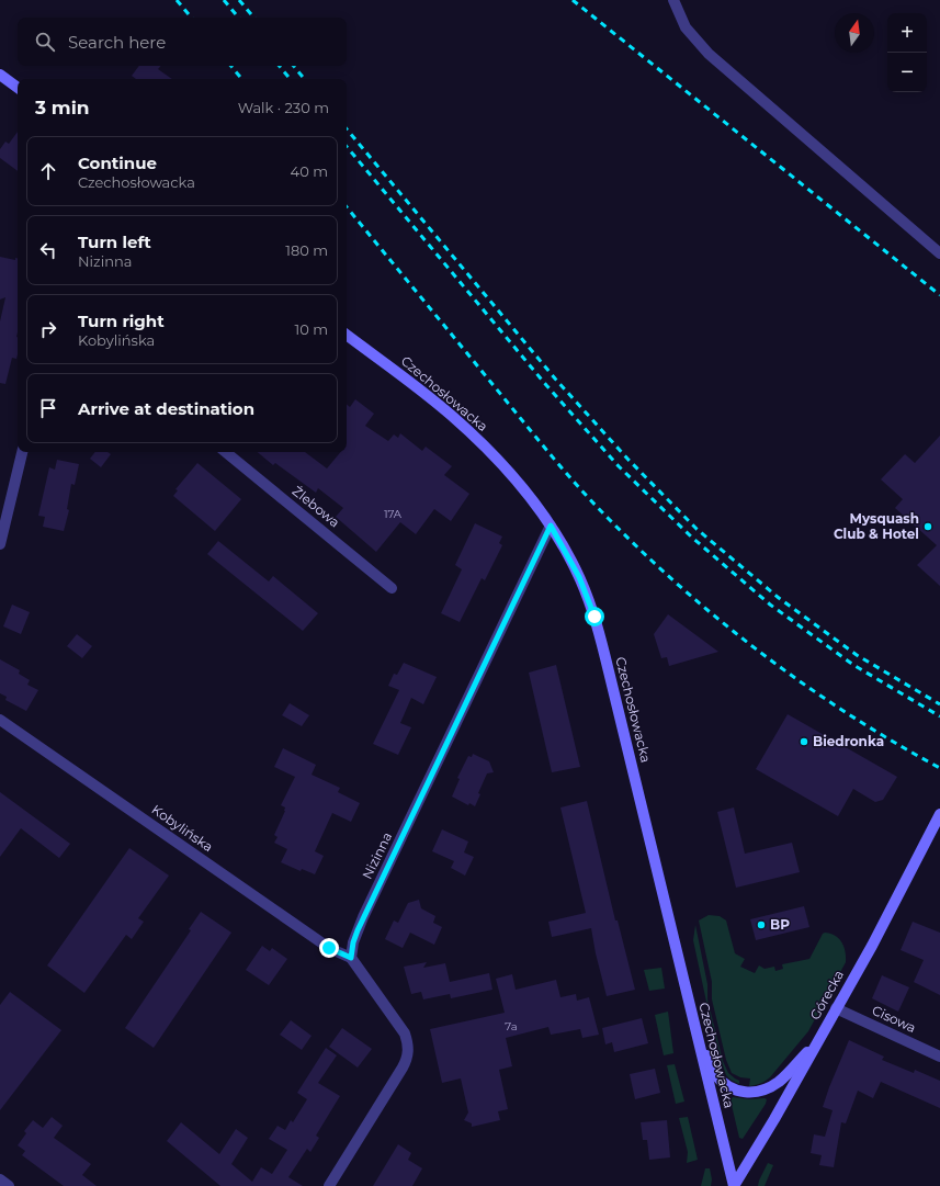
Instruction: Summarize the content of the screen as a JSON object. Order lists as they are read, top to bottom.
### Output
{
  "streets": {
    "street": [
      "Czechosłowacka",
      "Żlebowa",
      "Kobylińska",
      "Nizinna",
      "Górecka",
      "Cisowa"
    ]
  },
  "crossings": [
    ["Czechosłowacka", "Nizinna"],
    ["Czechosłowacka", "Górecka"],
    ["Kobylińska", "Nizinna"],
    ["Górecka", "Cisowa"]
  ],
  "places": ["Mysquash Club & Hotel", "Biedronka", "BP"],
  "house_numbers": ["17A", "7a"],
  "north": "top",
  "page": {
    "map_buttons": ["+", "−"],
    "search": "Search here",
    "heading": ["3 min", "Walk · 230 m"],
    "list": [
      ["Continue", "Czechosłowacka", "40 m"],
      ["Turn left", "Nizinna", "180 m"],
      ["Turn right", "Kobylińska", "10 m"],
      "Arrive at destination"
    ]
  }
}
